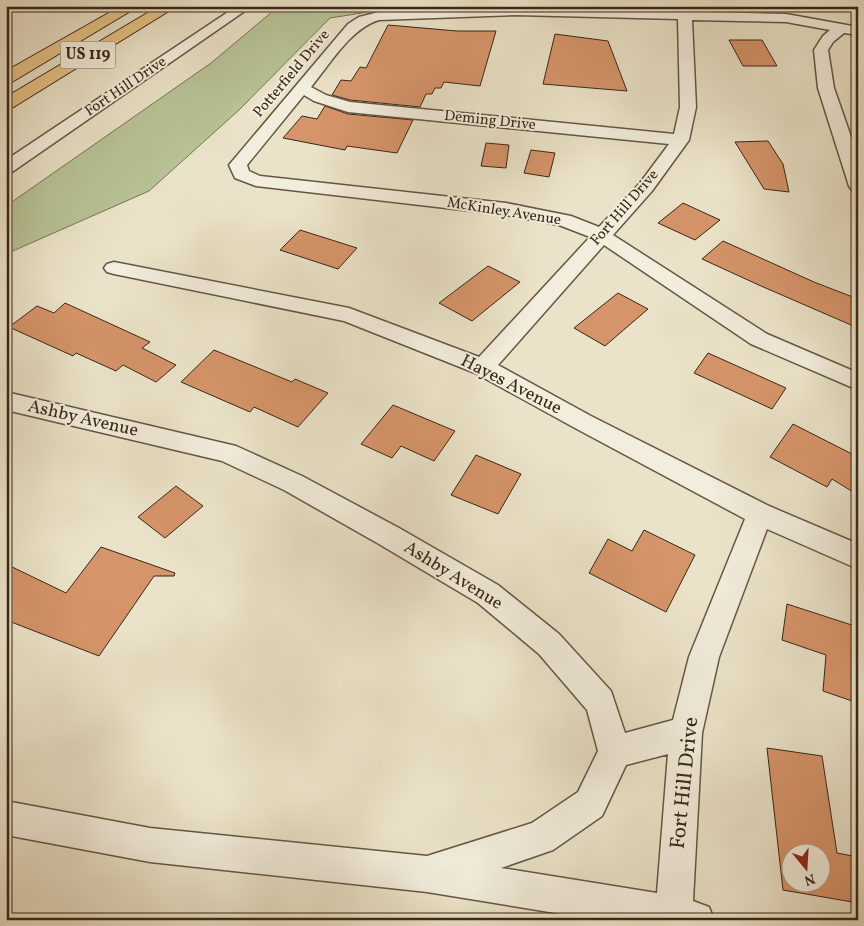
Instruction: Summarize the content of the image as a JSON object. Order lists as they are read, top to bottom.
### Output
{
  "streets": {
    "highway": ["US 119"],
    "street": [
      "Potterfield Drive",
      "Fort Hill Drive",
      "Deming Drive",
      "McKinley Avenue",
      "Hayes Avenue",
      "Ashby Avenue"
    ]
  },
  "crossings": [
    ["Potterfield Drive", "Fort Hill Drive"],
    ["Potterfield Drive", "Deming Drive"],
    ["Potterfield Drive", "McKinley Avenue"],
    ["Fort Hill Drive", "Deming Drive"],
    ["Fort Hill Drive", "McKinley Avenue"],
    ["Fort Hill Drive", "Hayes Avenue"]
  ],
  "north": "bottom"
}
